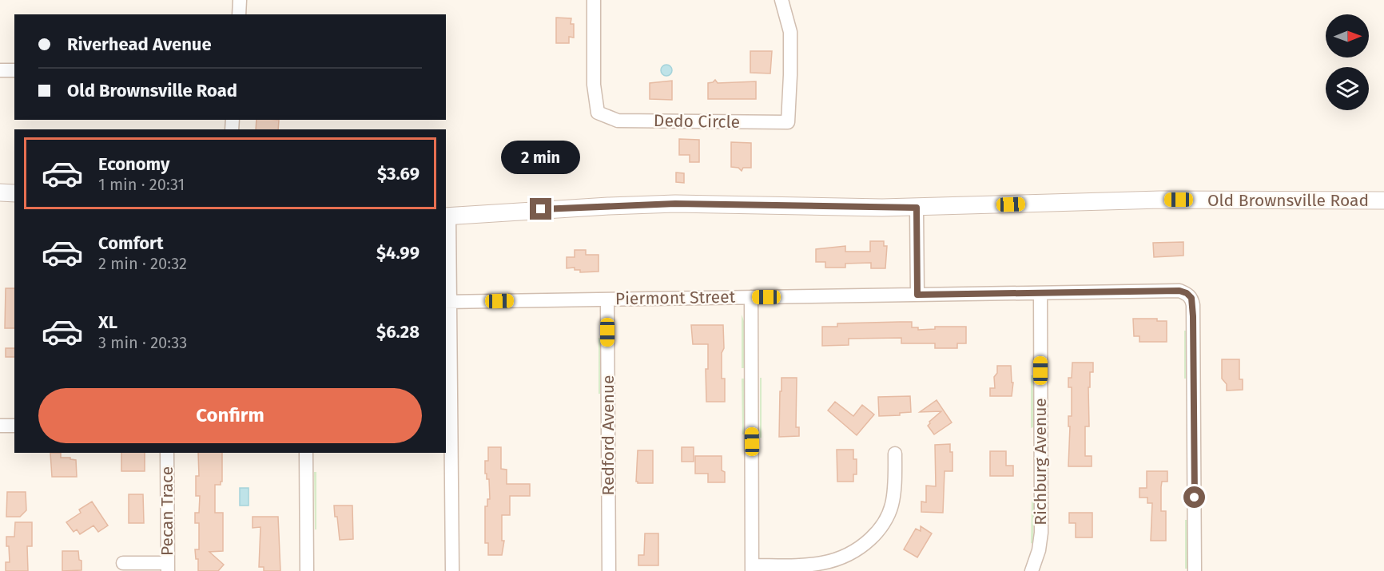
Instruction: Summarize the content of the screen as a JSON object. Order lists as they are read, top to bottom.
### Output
{
  "streets": {
    "street": [
      "Dedo Circle",
      "Old Brownsville Road",
      "Piermont Street",
      "Redford Avenue",
      "Richburg Avenue",
      "Pecan Trace"
    ]
  },
  "crossings": [
    ["Piermont Street", "Redford Avenue"],
    ["Piermont Street", "Richburg Avenue"]
  ],
  "north": "right",
  "page": {
    "banner": ["Riverhead Avenue", "Old Brownsville Road"],
    "list": [
      {
        "name": "Economy",
        "note": "1 min · 20:31",
        "value": "$3.69"
      },
      {
        "name": "Comfort",
        "note": "2 min · 20:32",
        "value": "$4.99"
      },
      {
        "name": "XL",
        "note": "3 min · 20:33",
        "value": "$6.28"
      }
    ],
    "bubble": "2 min",
    "buttons": "Confirm"
  }
}
